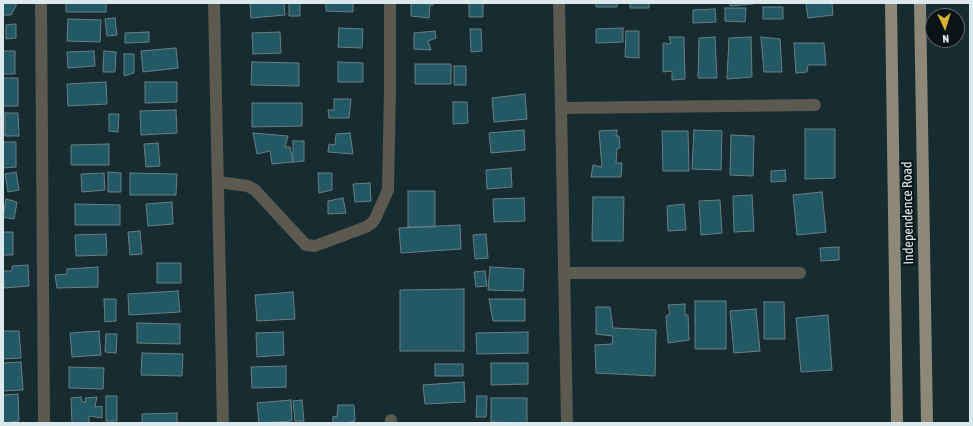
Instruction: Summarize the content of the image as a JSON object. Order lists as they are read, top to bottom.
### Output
{
  "streets": {
    "main road": ["Independence Road"]
  },
  "north": "bottom"
}
